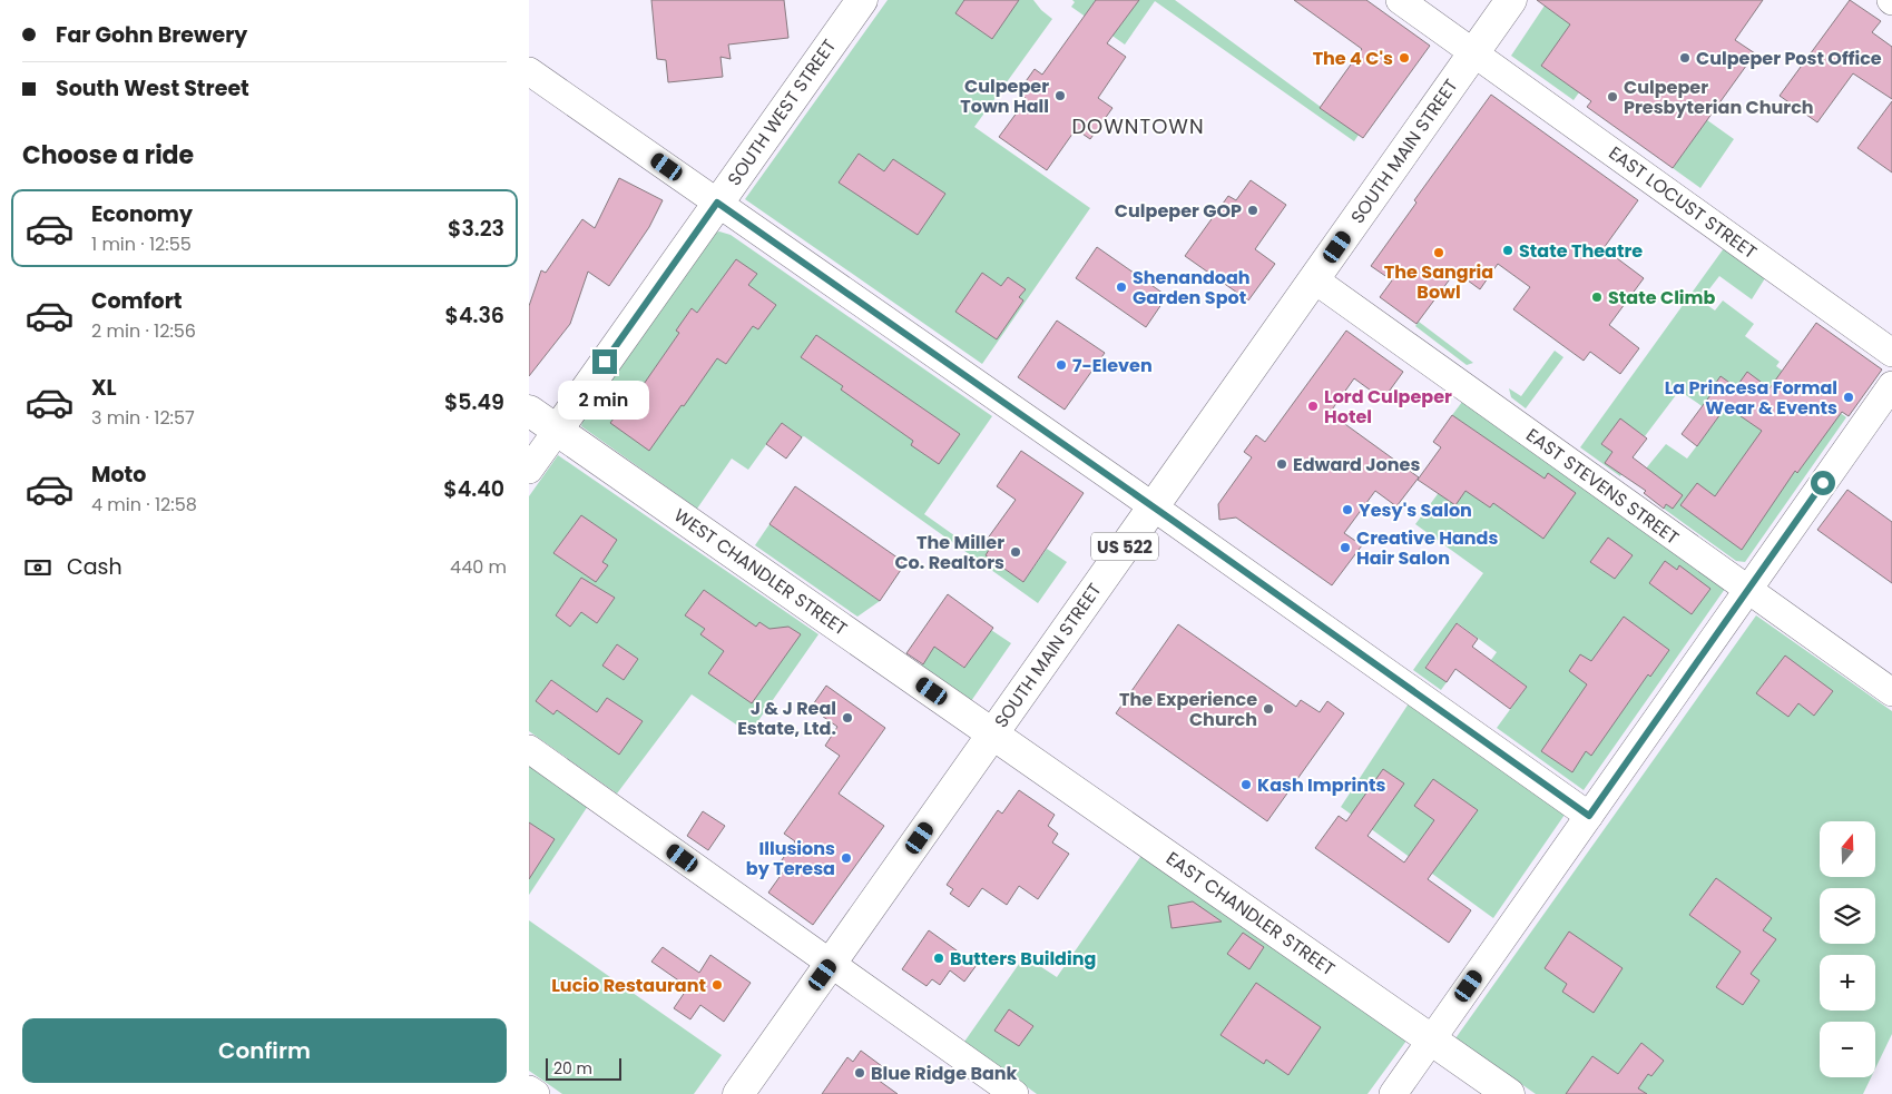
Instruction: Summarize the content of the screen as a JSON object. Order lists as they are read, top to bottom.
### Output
{
  "streets": {
    "street": [
      "SOUTH WEST STREET",
      "SOUTH MAIN STREET",
      "EAST LOCUST STREET",
      "EAST STEVENS STREET",
      "US 522",
      "WEST CHANDLER STREET",
      "EAST CHANDLER STREET"
    ]
  },
  "crossings": [
    ["SOUTH WEST STREET", "WEST CHANDLER STREET"],
    ["SOUTH MAIN STREET", "EAST LOCUST STREET"],
    ["SOUTH MAIN STREET", "EAST STEVENS STREET"],
    ["SOUTH MAIN STREET", "WEST CHANDLER STREET"],
    ["SOUTH MAIN STREET", "EAST CHANDLER STREET"],
    ["WEST CHANDLER STREET", "EAST CHANDLER STREET"]
  ],
  "districts": ["DOWNTOWN"],
  "places": [
    "The 4 C's",
    "Culpeper Post Office",
    "Culpeper Town Hall",
    "Culpeper Presbyterian Church",
    "Culpeper GOP",
    "State Theatre",
    "The Sangria Bowl",
    "Shenandoah Garden Spot",
    "State Climb",
    "7-Eleven",
    "La Princesa Formal Wear & Events",
    "Lord Culpeper Hotel",
    "Edward Jones",
    "Yesy's Salon",
    "Creative Hands Hair Salon",
    "The Miller Co. Realtors",
    "The Experience Church",
    "J & J Real Estate, Ltd.",
    "Kash Imprints",
    "Illusions by Teresa",
    "Butters Building",
    "Lucio Restaurant",
    "Blue Ridge Bank"
  ],
  "scale_bar": "20 m",
  "north": "top",
  "page": {
    "banner": ["Far Gohn Brewery", "South West Street"],
    "heading": "Choose a ride",
    "list": [
      {
        "name": "Economy",
        "note": "1 min · 12:55",
        "value": "$3.23"
      },
      {
        "name": "Comfort",
        "note": "2 min · 12:56",
        "value": "$4.36"
      },
      {
        "name": "XL",
        "note": "3 min · 12:57",
        "value": "$5.49"
      },
      {
        "name": "Moto",
        "note": "4 min · 12:58",
        "value": "$4.40"
      }
    ],
    "bubble": "2 min",
    "pay": ["Cash", "440 m"],
    "map_buttons": ["+", "−"],
    "buttons": "Confirm",
    "scale": "20 m"
  }
}
